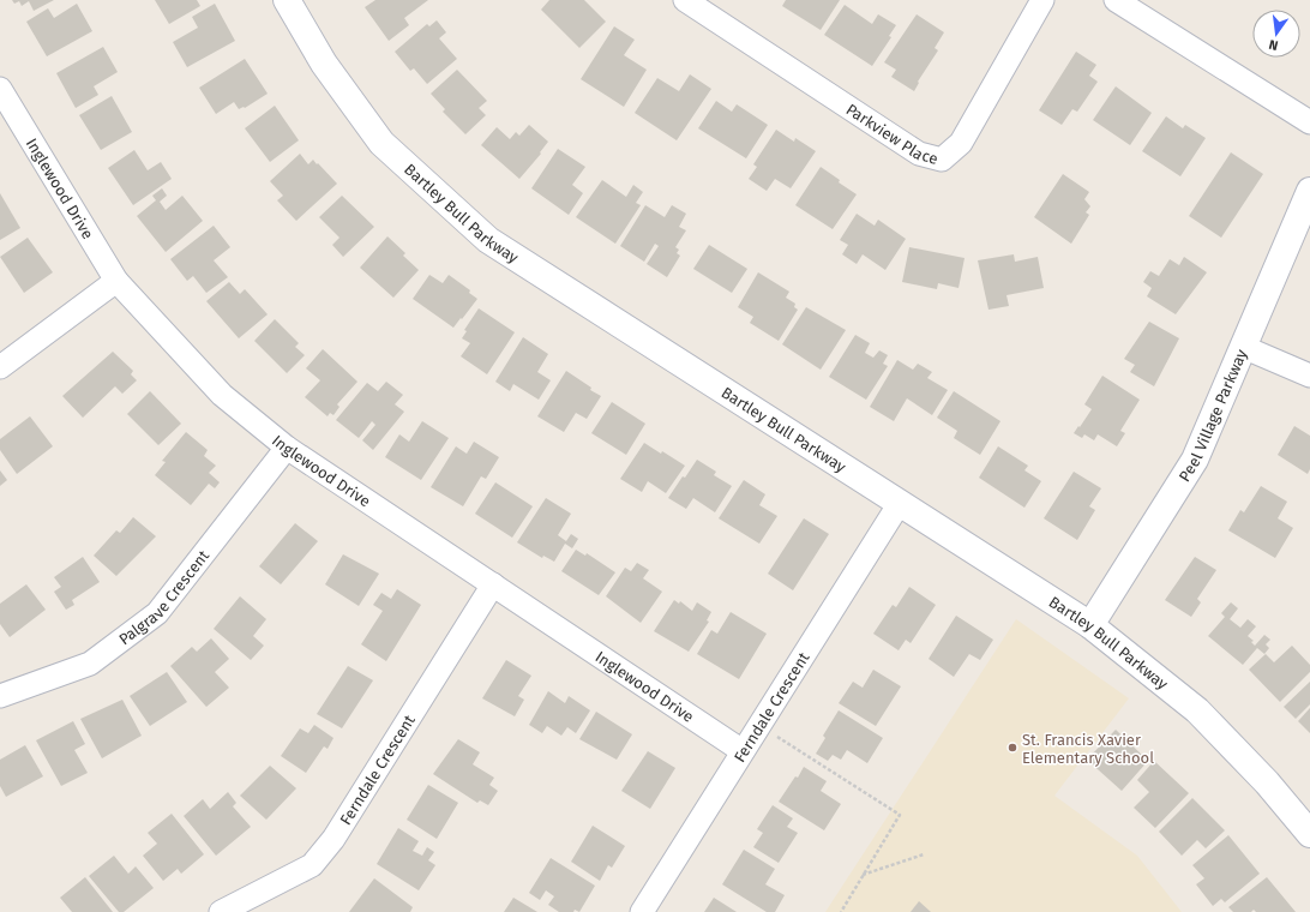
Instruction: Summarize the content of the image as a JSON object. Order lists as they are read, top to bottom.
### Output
{
  "streets": {
    "street": [
      "Parkview Place",
      "Inglewood Drive",
      "Bartley Bull Parkway",
      "Peel Village Parkway",
      "Palgrave Crescent",
      "Ferndale Crescent"
    ]
  },
  "crossings": [
    ["Inglewood Drive", "Palgrave Crescent"],
    ["Inglewood Drive", "Ferndale Crescent"],
    ["Bartley Bull Parkway", "Peel Village Parkway"],
    ["Bartley Bull Parkway", "Ferndale Crescent"]
  ],
  "places": ["St. Francis Xavier Elementary School"],
  "north": "bottom"
}
